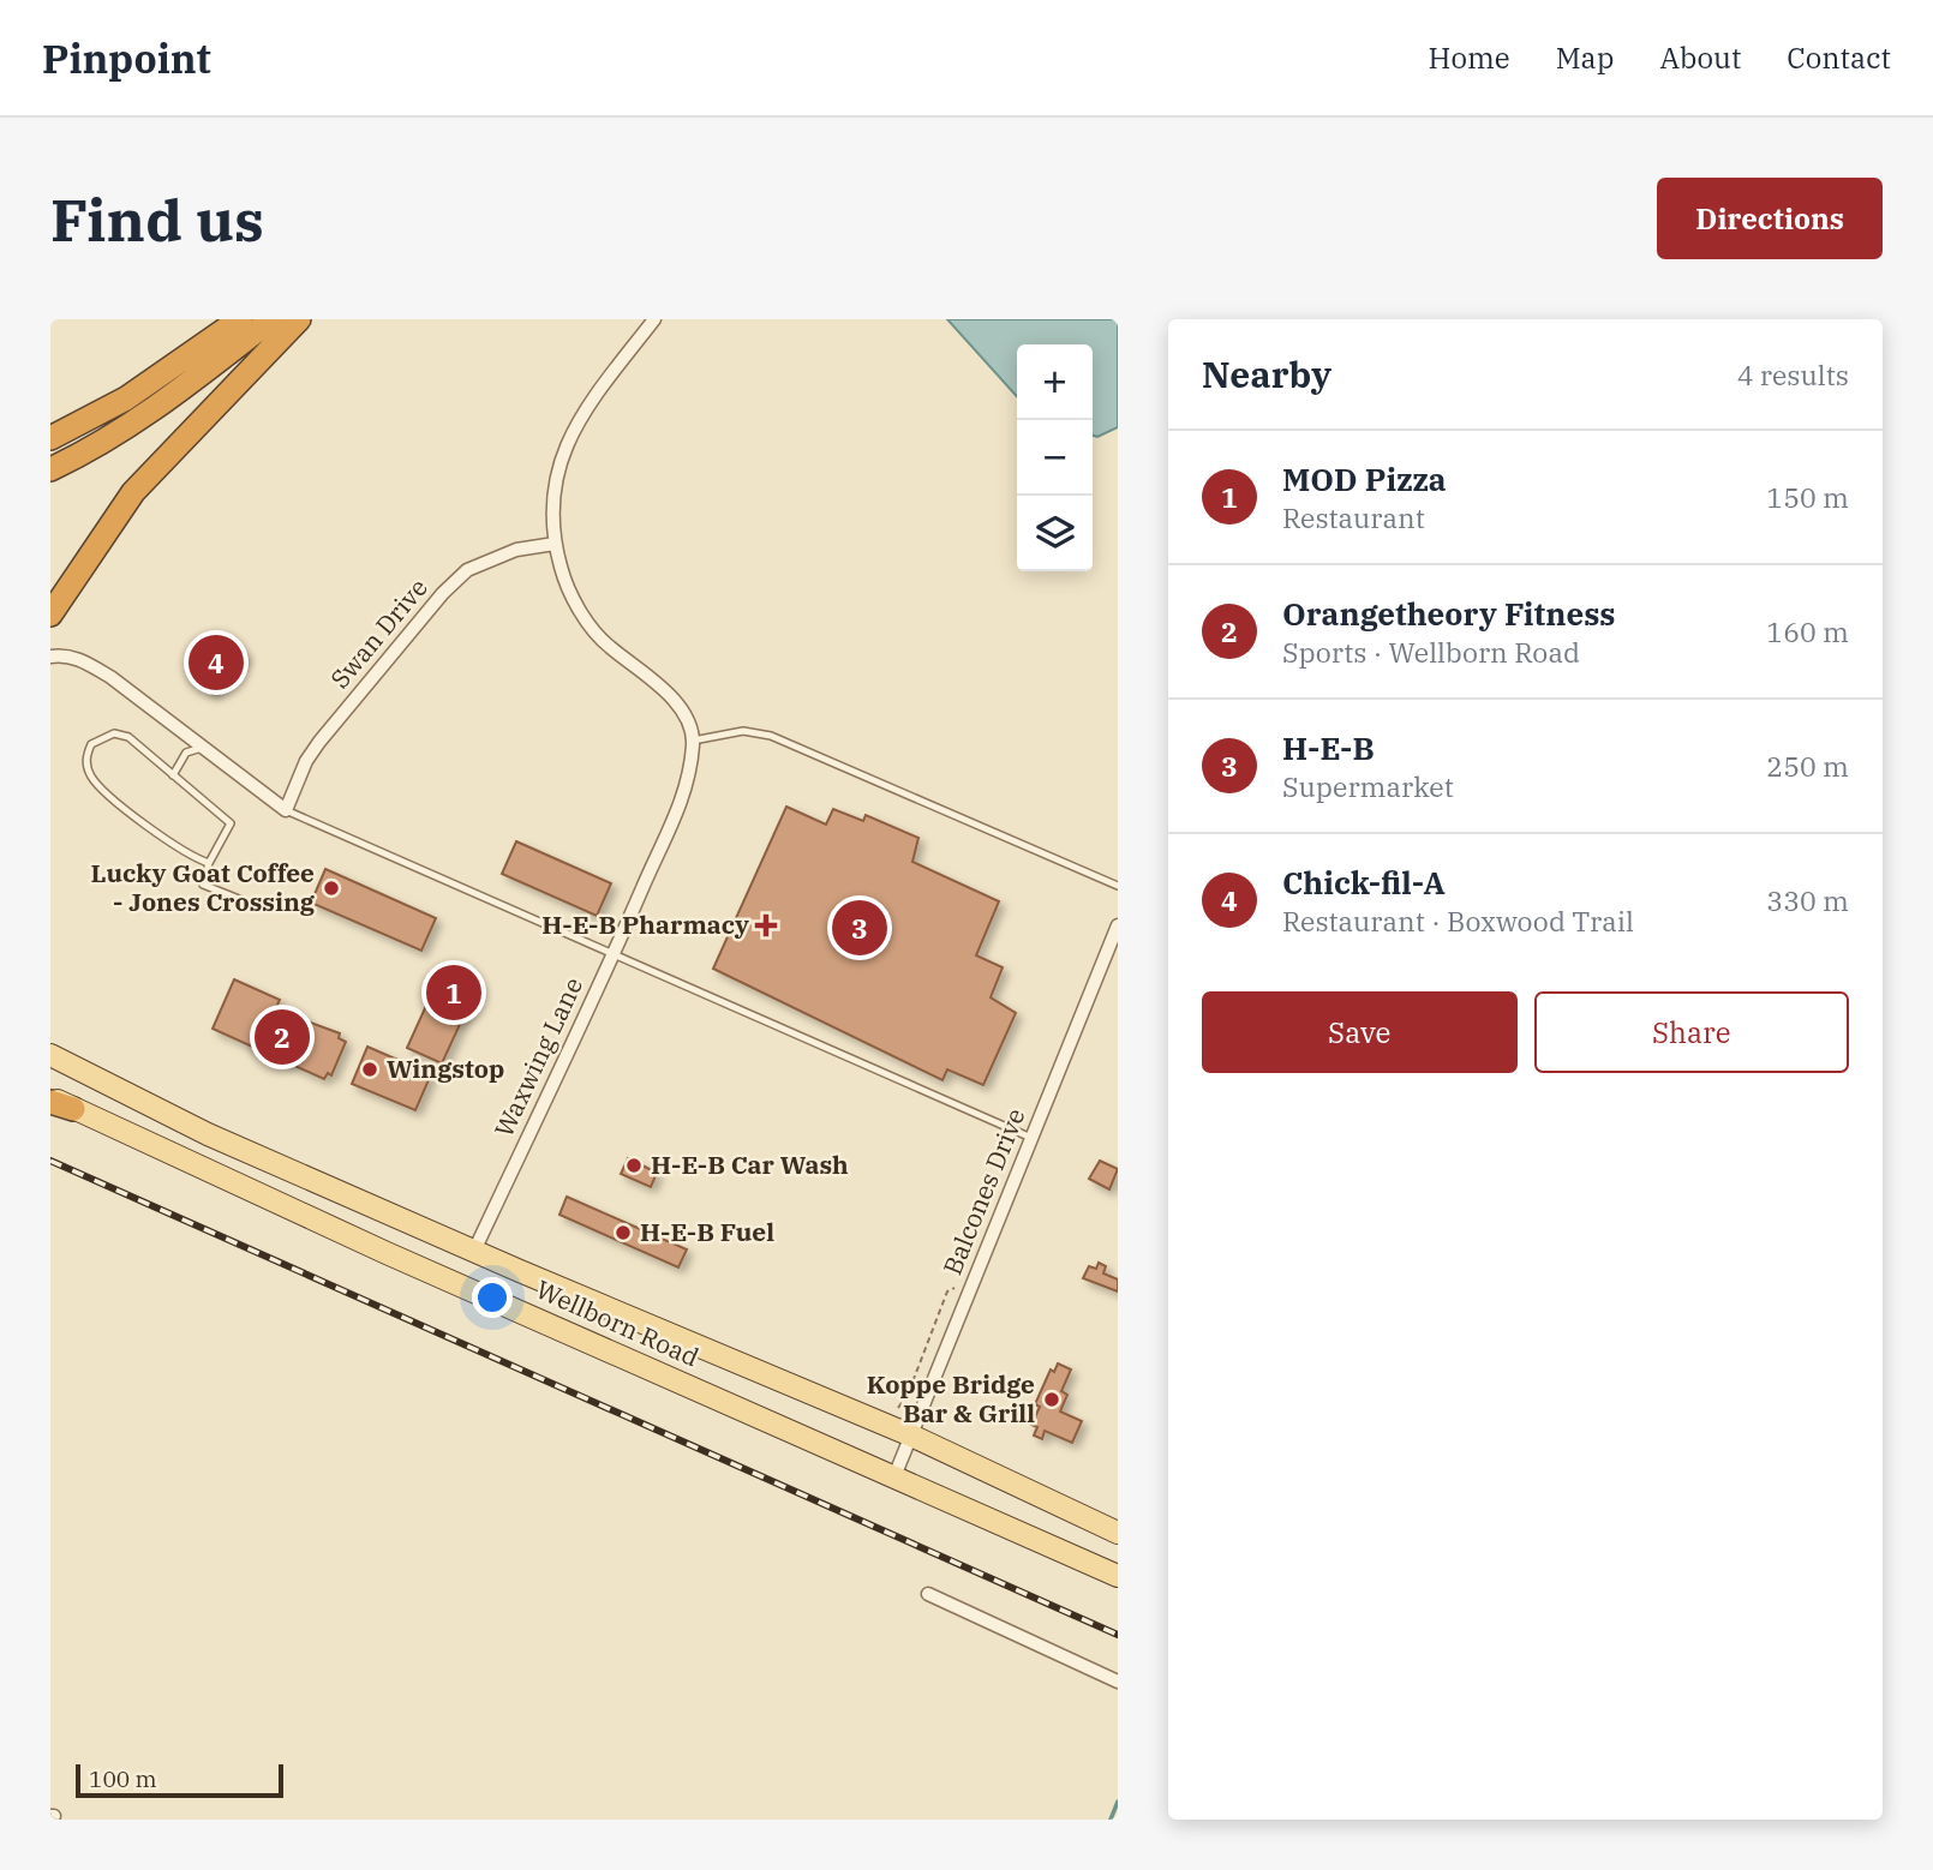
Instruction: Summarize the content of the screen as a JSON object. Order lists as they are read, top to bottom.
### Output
{
  "streets": {
    "main road": ["Wellborn Road"],
    "street": ["Swan Drive", "Waxwing Lane", "Balcones Drive"]
  },
  "crossings": [
    ["Waxwing Lane", "Wellborn Road"],
    ["Balcones Drive", "Wellborn Road"]
  ],
  "places": {
    "other": [
      "Lucky Goat Coffee - Jones Crossing",
      "Wingstop",
      "H-E-B Car Wash",
      "H-E-B Fuel",
      "Koppe Bridge Bar & Grill"
    ],
    "health": ["H-E-B Pharmacy"]
  },
  "scale_bar": "100 m",
  "page": {
    "header": "Pinpoint",
    "nav": [
      "Home",
      "Map",
      "About",
      "Contact"
    ],
    "buttons": [
      "Directions",
      ["Save", "Share"]
    ],
    "title": "Find us",
    "heading": ["Nearby", "4 results"],
    "map_buttons": ["+", "−"],
    "list": [
      {
        "mark": "1",
        "name": "MOD Pizza",
        "note": "Restaurant",
        "value": "150 m"
      },
      {
        "mark": "2",
        "name": "Orangetheory Fitness",
        "note": "Sports · Wellborn Road",
        "value": "160 m"
      },
      {
        "mark": "3",
        "name": "H-E-B",
        "note": "Supermarket",
        "value": "250 m"
      },
      {
        "mark": "4",
        "name": "Chick-fil-A",
        "note": "Restaurant · Boxwood Trail",
        "value": "330 m"
      }
    ],
    "pins": [
      "4",
      "3",
      "1",
      "2"
    ],
    "scale": "100 m"
  }
}
